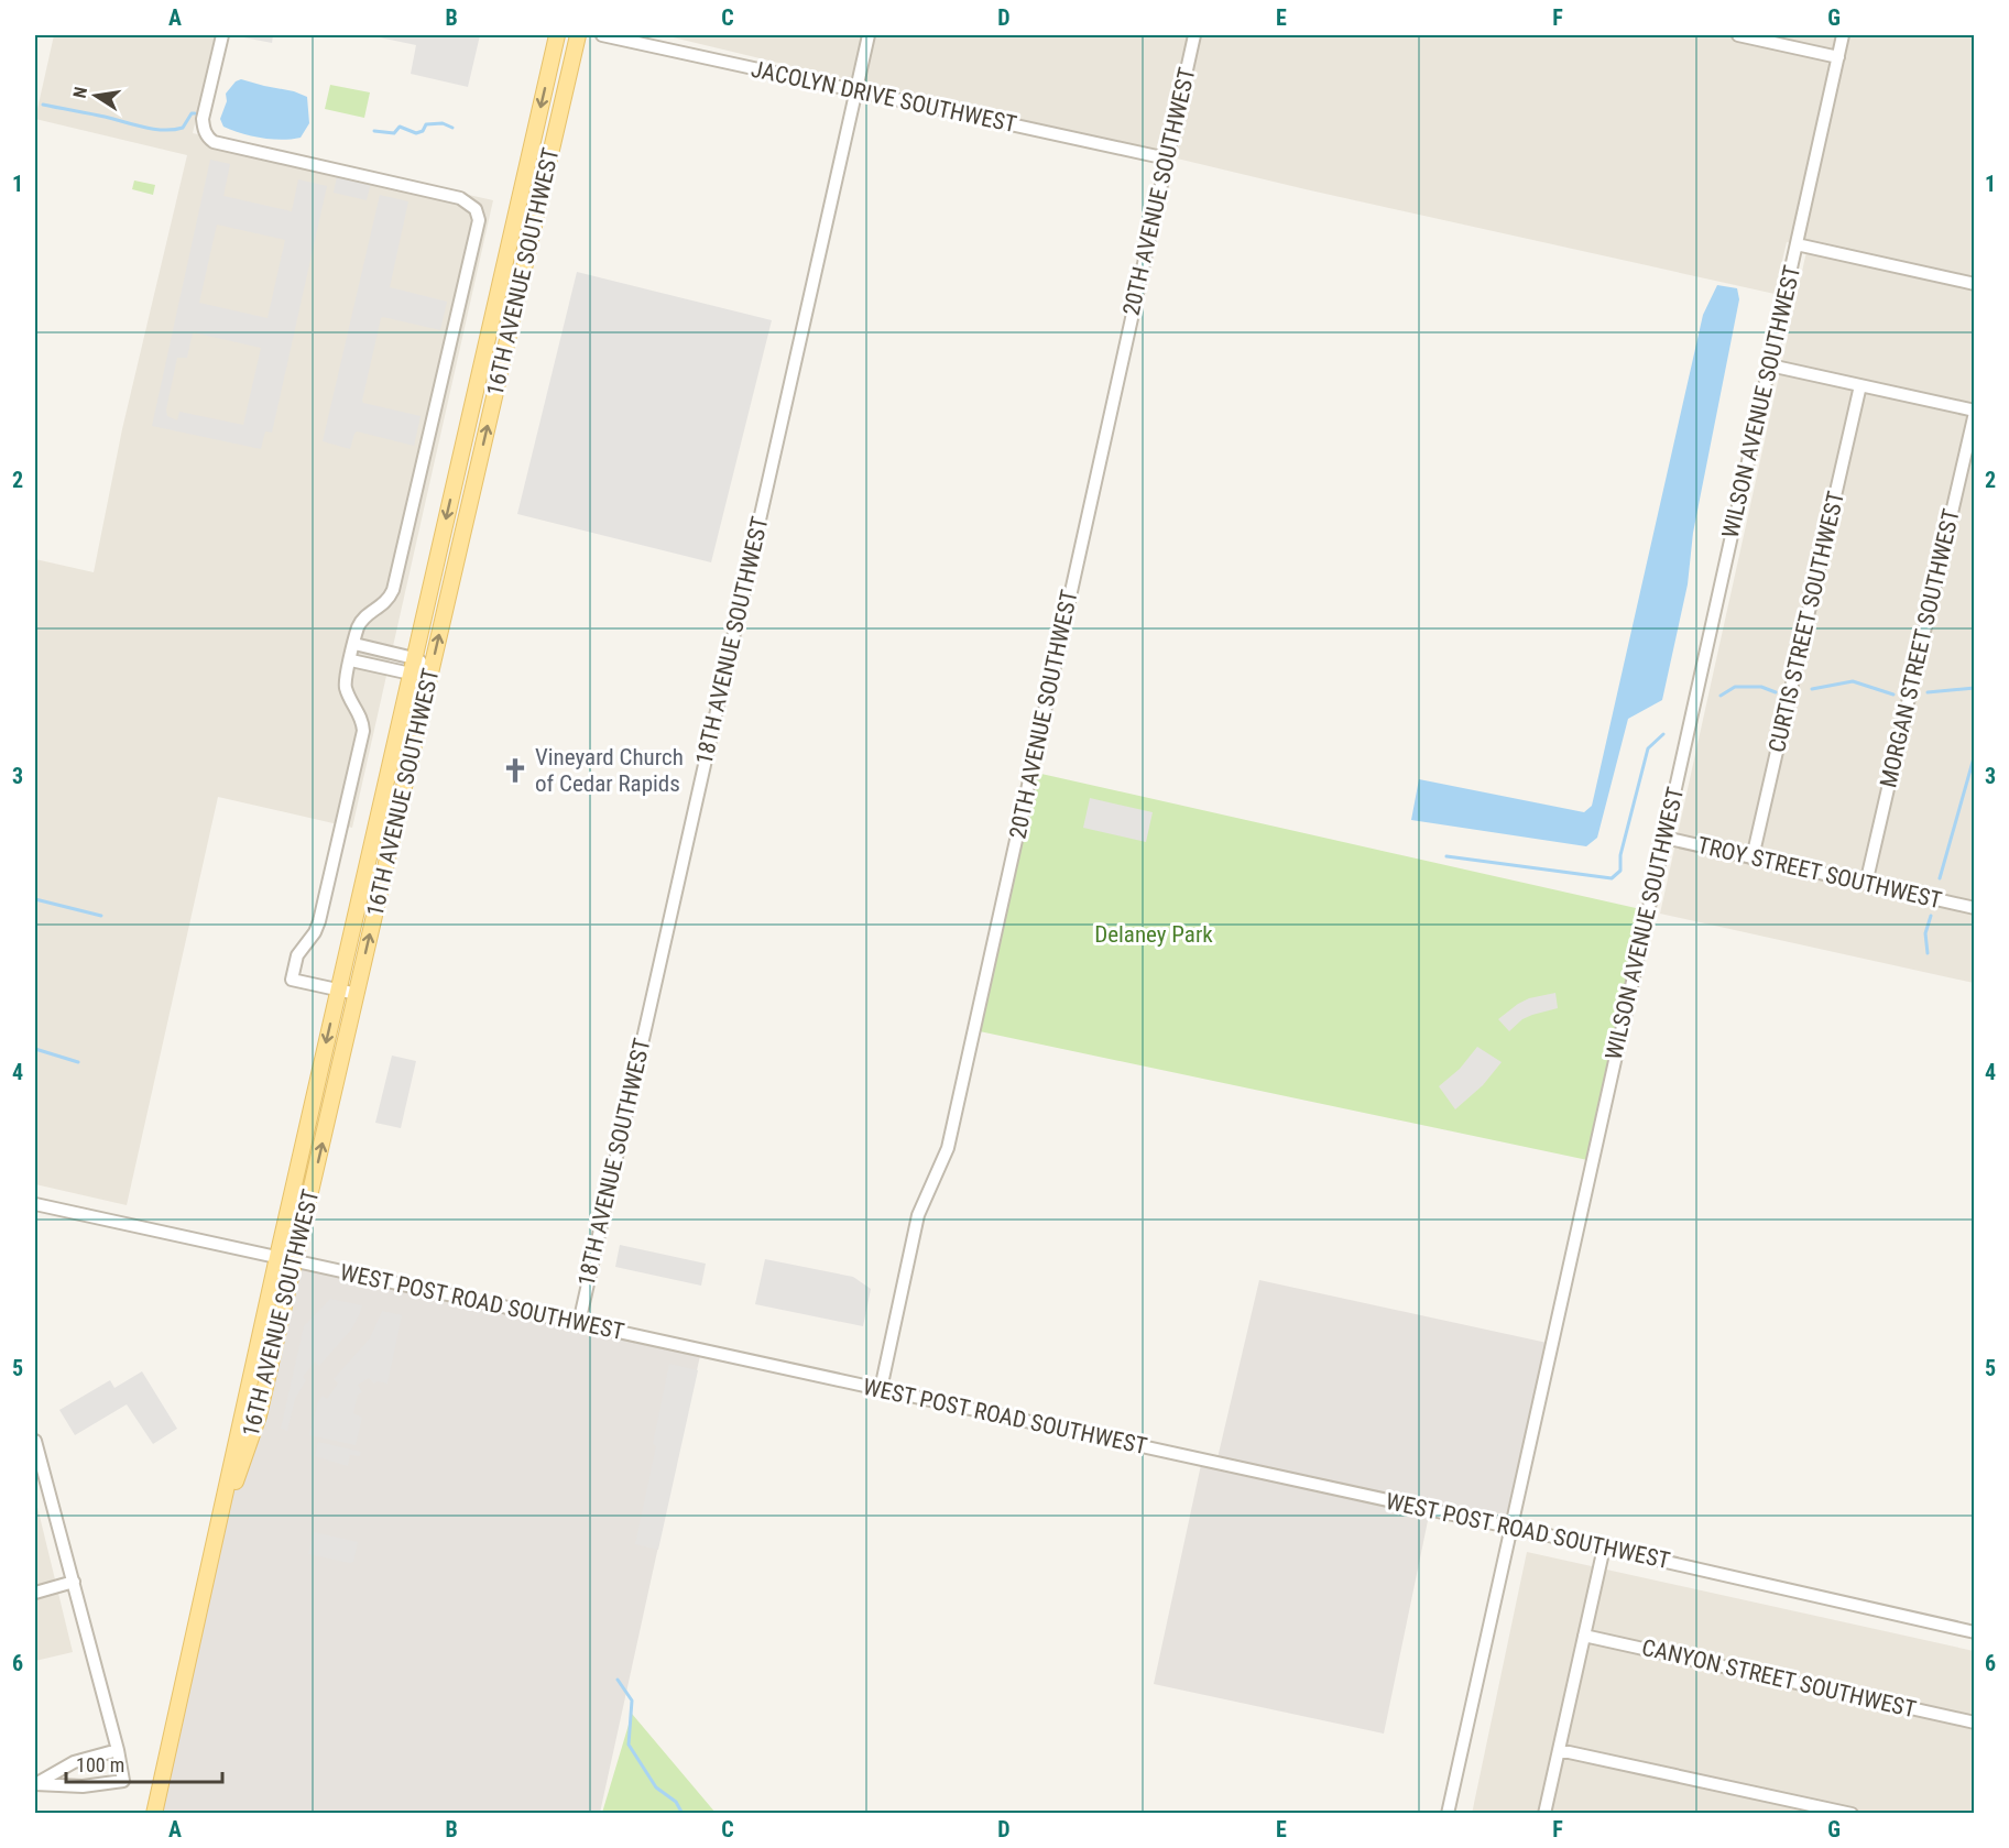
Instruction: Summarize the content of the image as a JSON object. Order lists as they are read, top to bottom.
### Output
{
  "streets": {
    "main road": ["16TH AVENUE SOUTHWEST"],
    "street": [
      "JACOLYN DRIVE SOUTHWEST",
      "20TH AVENUE SOUTHWEST",
      "WILSON AVENUE SOUTHWEST",
      "CURTIS STREET SOUTHWEST",
      "18TH AVENUE SOUTHWEST",
      "MORGAN STREET SOUTHWEST",
      "TROY STREET SOUTHWEST",
      "WEST POST ROAD SOUTHWEST",
      "CANYON STREET SOUTHWEST"
    ]
  },
  "crossings": [
    ["JACOLYN DRIVE SOUTHWEST", "20TH AVENUE SOUTHWEST"],
    ["JACOLYN DRIVE SOUTHWEST", "18TH AVENUE SOUTHWEST"],
    ["20TH AVENUE SOUTHWEST", "WEST POST ROAD SOUTHWEST"],
    ["16TH AVENUE SOUTHWEST", "WEST POST ROAD SOUTHWEST"],
    ["WILSON AVENUE SOUTHWEST", "TROY STREET SOUTHWEST"],
    ["WILSON AVENUE SOUTHWEST", "WEST POST ROAD SOUTHWEST"],
    ["CURTIS STREET SOUTHWEST", "TROY STREET SOUTHWEST"],
    ["18TH AVENUE SOUTHWEST", "WEST POST ROAD SOUTHWEST"],
    ["MORGAN STREET SOUTHWEST", "TROY STREET SOUTHWEST"]
  ],
  "parks": ["Delaney Park"],
  "places": {
    "church": ["Vineyard Church of Cedar Rapids"]
  },
  "scale_bar": "100 m",
  "north": "left",
  "grid": {
    "columns": [
      "A",
      "B",
      "C",
      "D",
      "E",
      "F",
      "G"
    ],
    "rows": [
      "1",
      "2",
      "3",
      "4",
      "5",
      "6"
    ]
  }
}
